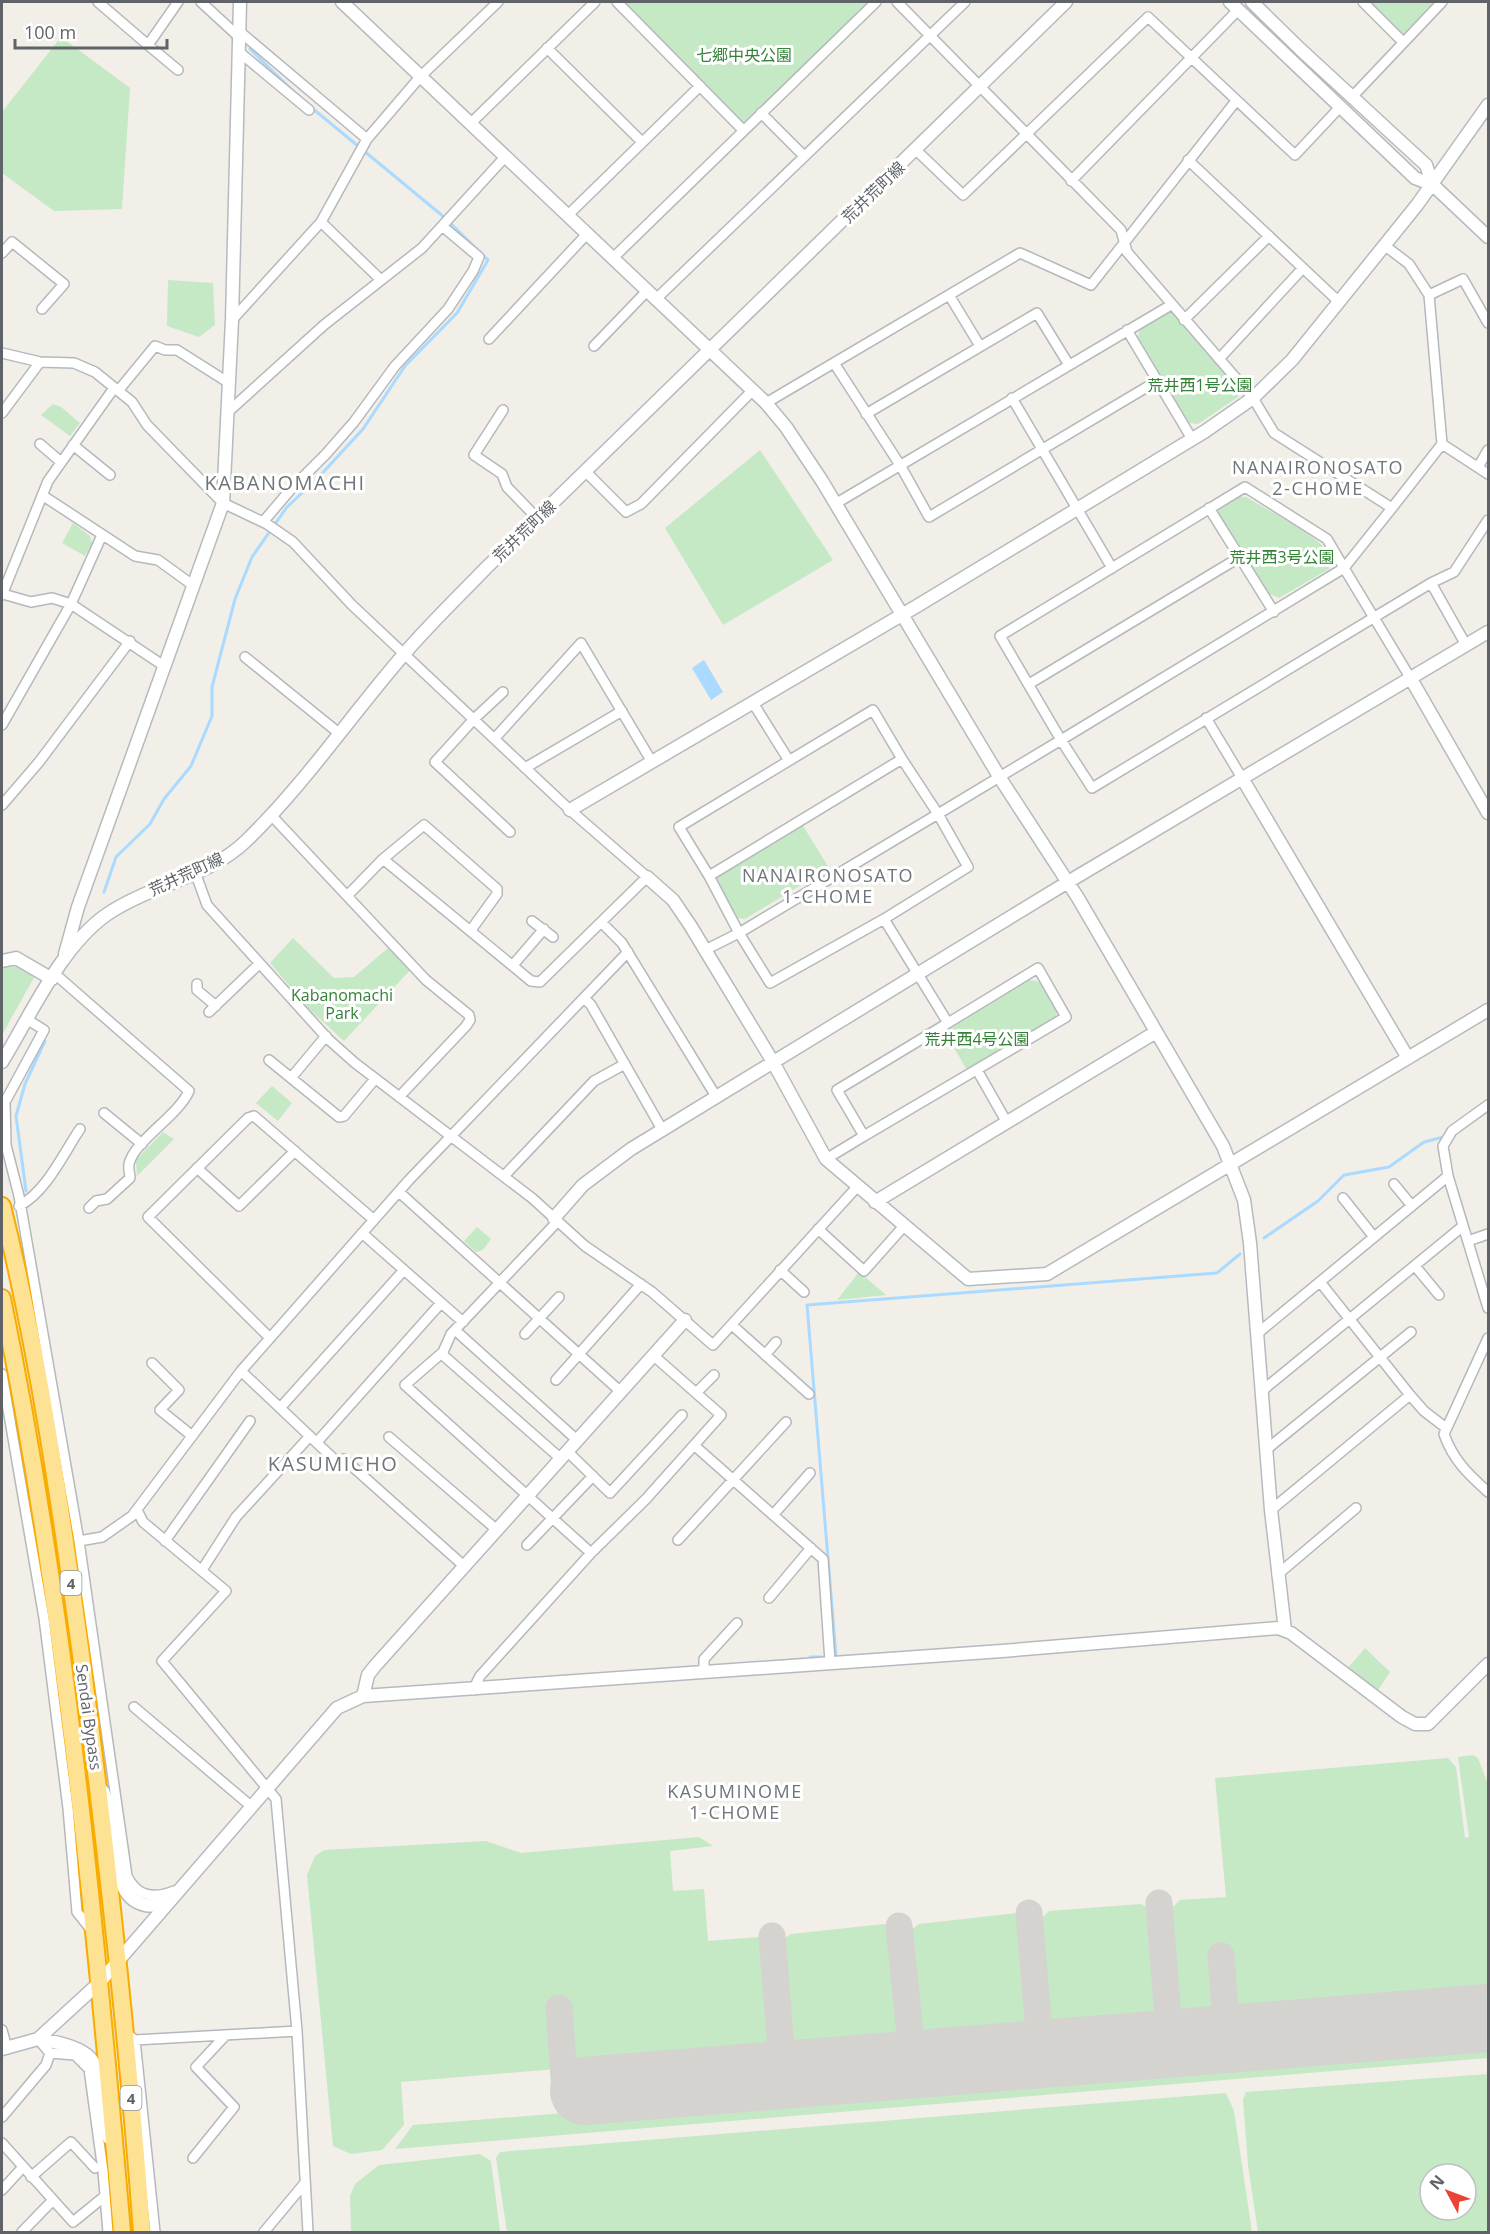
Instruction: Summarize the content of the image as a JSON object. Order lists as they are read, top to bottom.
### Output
{
  "streets": {
    "highway": ["4", "Sendai Bypass"],
    "street": ["荒井荒町線"]
  },
  "districts": [
    "NANAIRONOSATO 2-CHOME",
    "KABANOMACHI",
    "NANAIRONOSATO 1-CHOME",
    "KASUMICHO",
    "KASUMINOME 1-CHOME"
  ],
  "parks": [
    "七郷中央公園",
    "荒井西1号公園",
    "荒井西3号公園",
    "Kabanomachi Park",
    "荒井西4号公園"
  ],
  "scale_bar": "100 m",
  "north": "top left"
}
